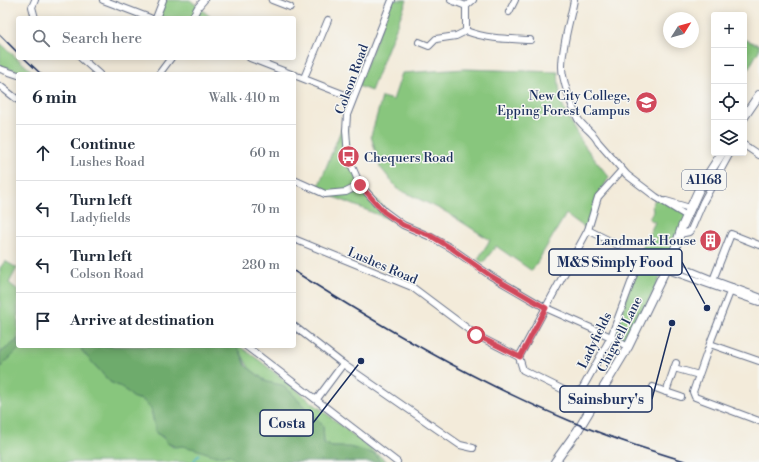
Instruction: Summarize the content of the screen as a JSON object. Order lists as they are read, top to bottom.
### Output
{
  "streets": {
    "main road": ["A1168", "Chigwell Lane"],
    "street": ["Colson Road", "Lushes Road", "Ladyfields"]
  },
  "crossings": [
    ["Colson Road", "Chigwell Lane"],
    ["Colson Road", "Ladyfields"],
    ["A1168", "Chigwell Lane"],
    ["Lushes Road", "Ladyfields"]
  ],
  "places": {
    "school or university": ["New City College, Epping Forest Campus"],
    "bus stop": ["Chequers Road"],
    "building": ["Landmark House"],
    "other": ["M&S Simply Food", "Sainsbury's", "Costa"]
  },
  "north": "top right",
  "page": {
    "map_buttons": ["+", "−"],
    "search": "Search here",
    "heading": ["6 min", "Walk · 410 m"],
    "list": [
      ["Continue", "Lushes Road", "60 m"],
      ["Turn left", "Ladyfields", "70 m"],
      ["Turn left", "Colson Road", "280 m"],
      "Arrive at destination"
    ]
  }
}
